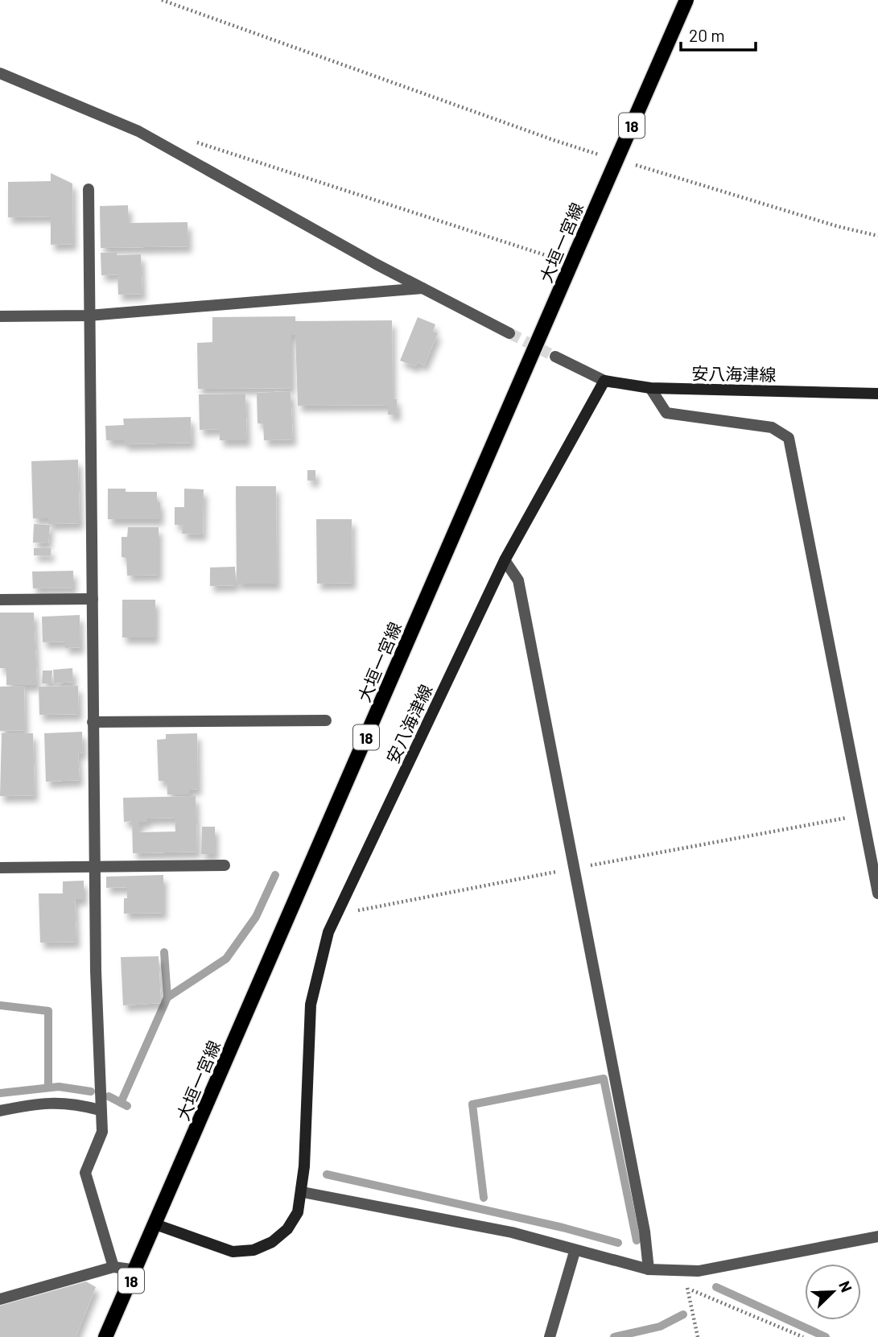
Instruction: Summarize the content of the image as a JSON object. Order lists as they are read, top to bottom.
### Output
{
  "streets": {
    "main road": ["18", "大垣一宮線", "安八海津線"]
  },
  "crossings": [
    ["大垣一宮線", "安八海津線"]
  ],
  "scale_bar": "20 m",
  "north": "top right"
}
